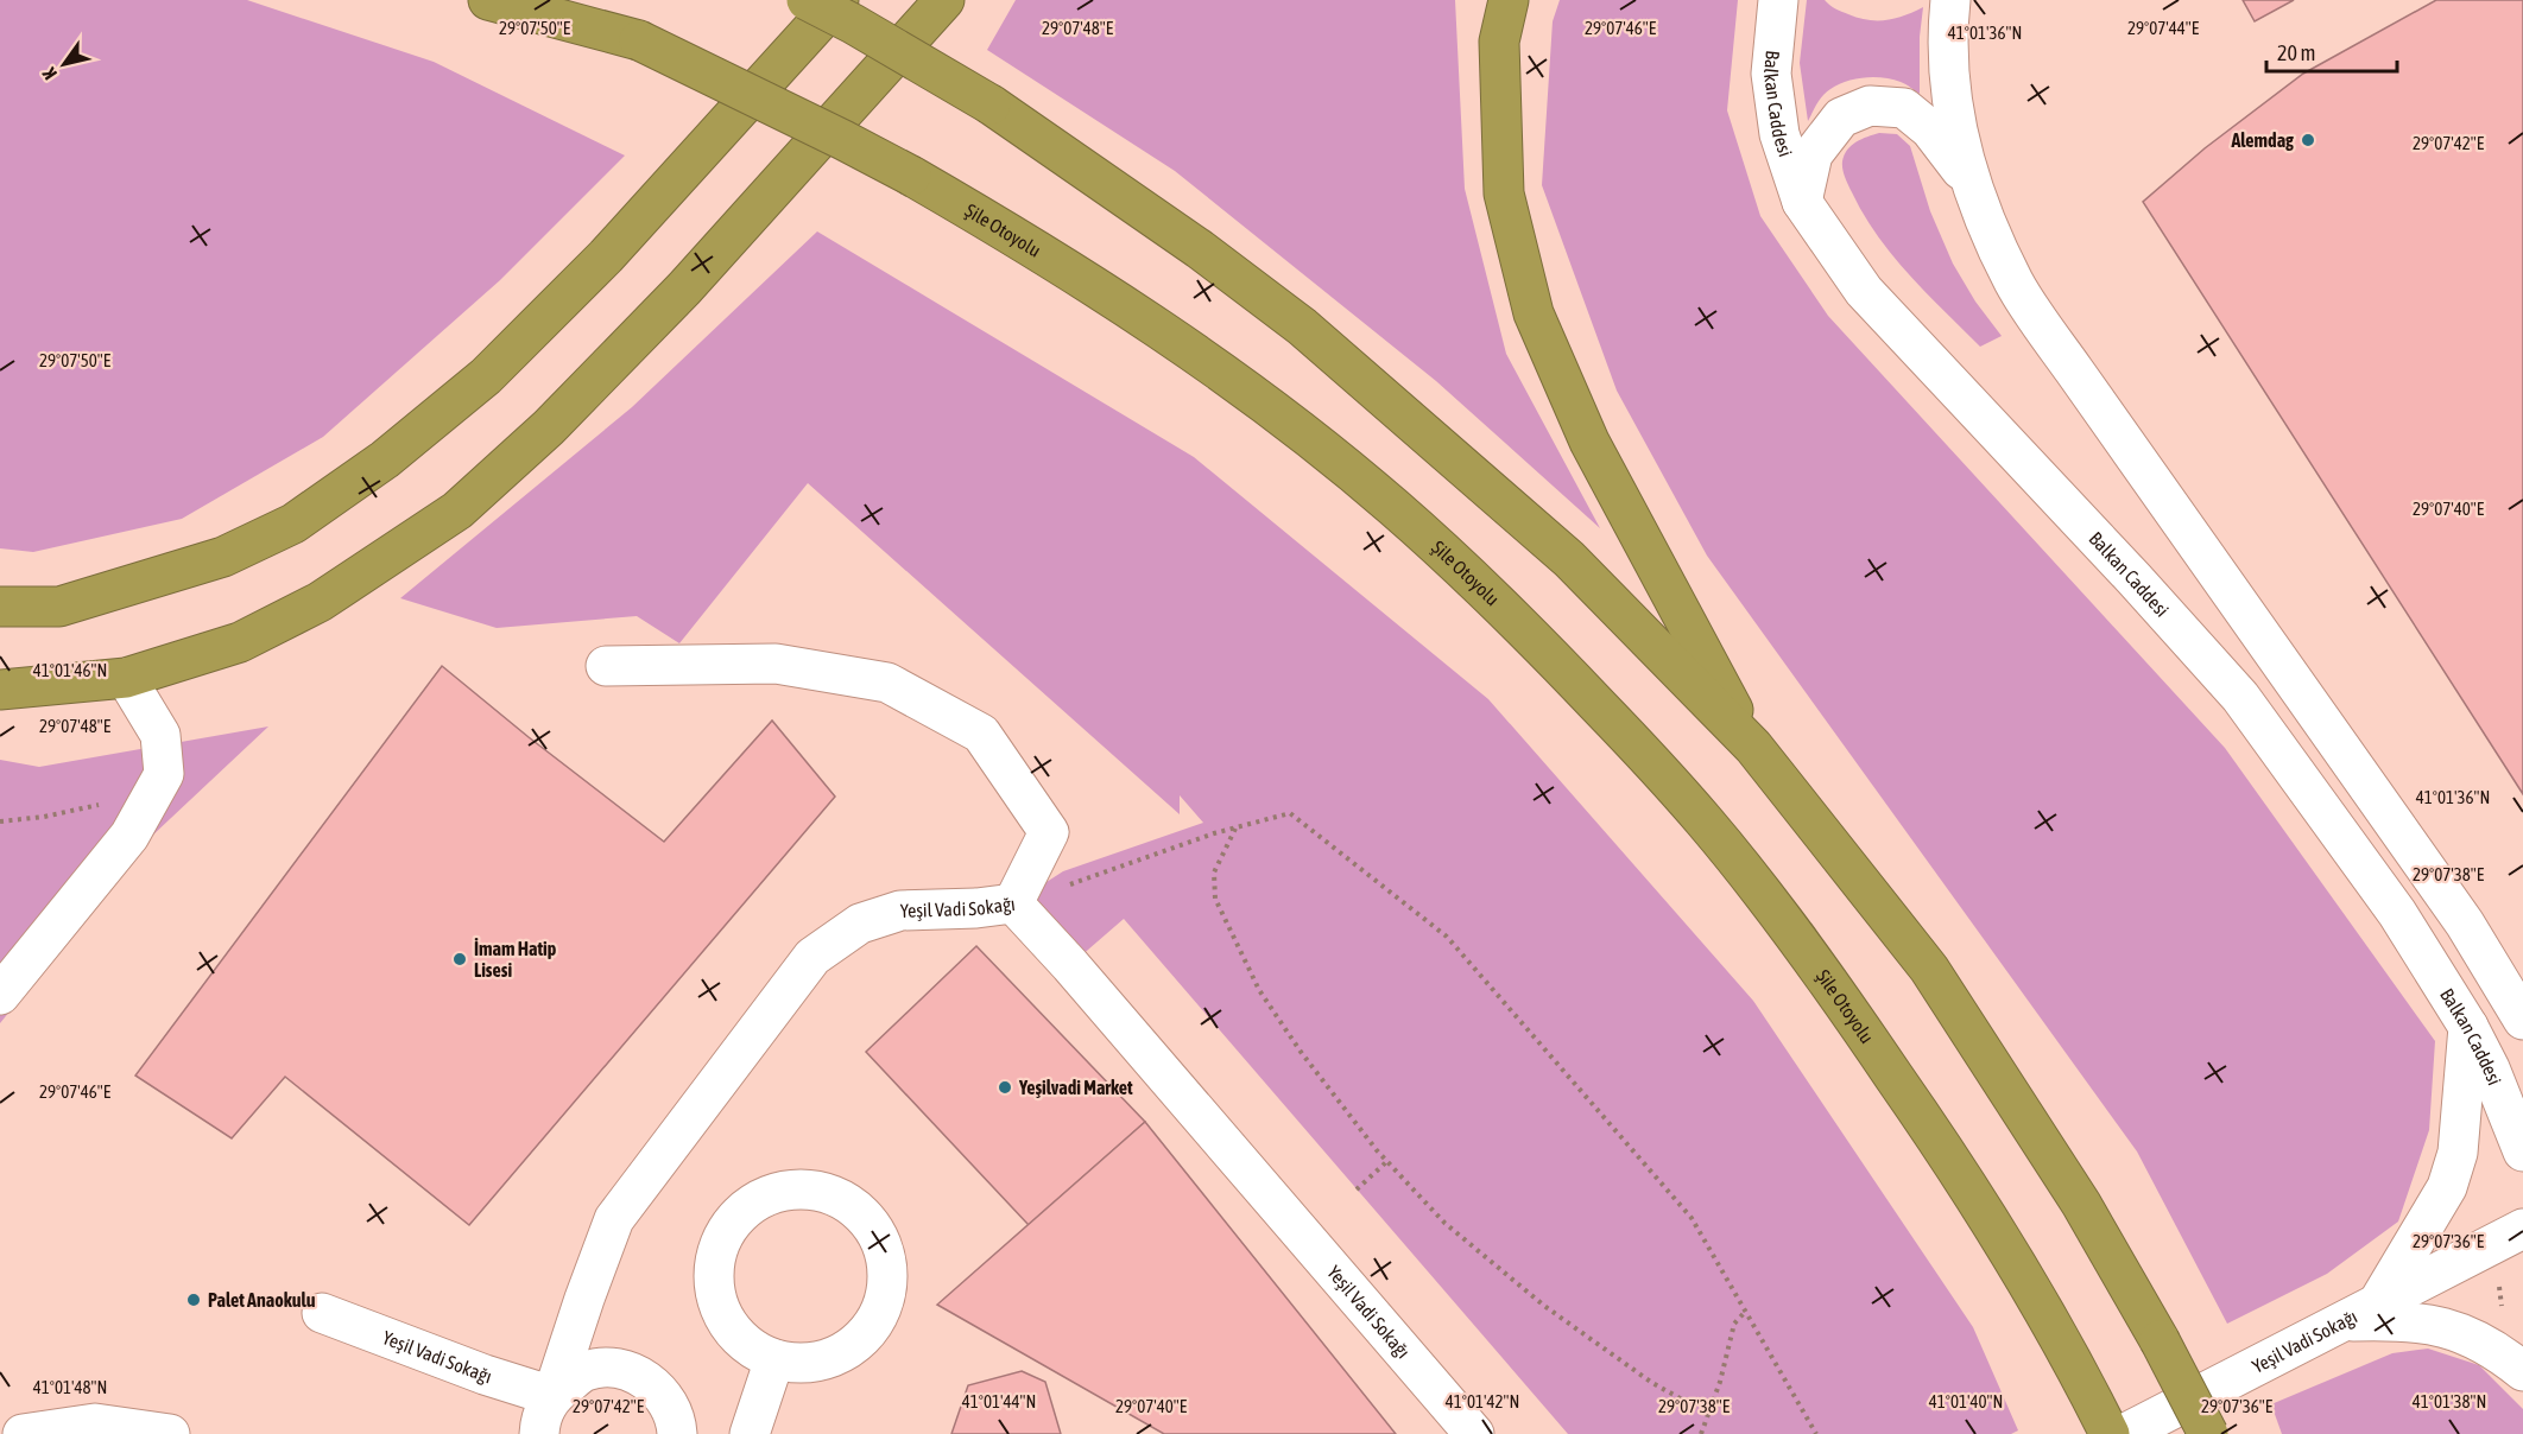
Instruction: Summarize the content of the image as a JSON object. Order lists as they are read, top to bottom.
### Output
{
  "streets": {
    "highway": ["Şile Otoyolu"],
    "street": ["Balkan Caddesi", "Yeşil Vadi Sokağı"]
  },
  "places": [
    "Alemdag",
    "İmam Hatip Lisesi",
    "Yeşilvadi Market",
    "Palet Anaokulu"
  ],
  "scale_bar": "20 m",
  "north": "bottom left",
  "coordinates": [
    "29°07'50\"E",
    "29°07'48\"E",
    "29°07'46\"E",
    "29°07'44\"E",
    "41°01'36\"N",
    "29°07'42\"E",
    "29°07'40\"E",
    "41°01'46\"N",
    "29°07'38\"E",
    "29°07'36\"E",
    "41°01'48\"N",
    "41°01'44\"N",
    "41°01'42\"N",
    "41°01'40\"N",
    "41°01'38\"N"
  ]
}
